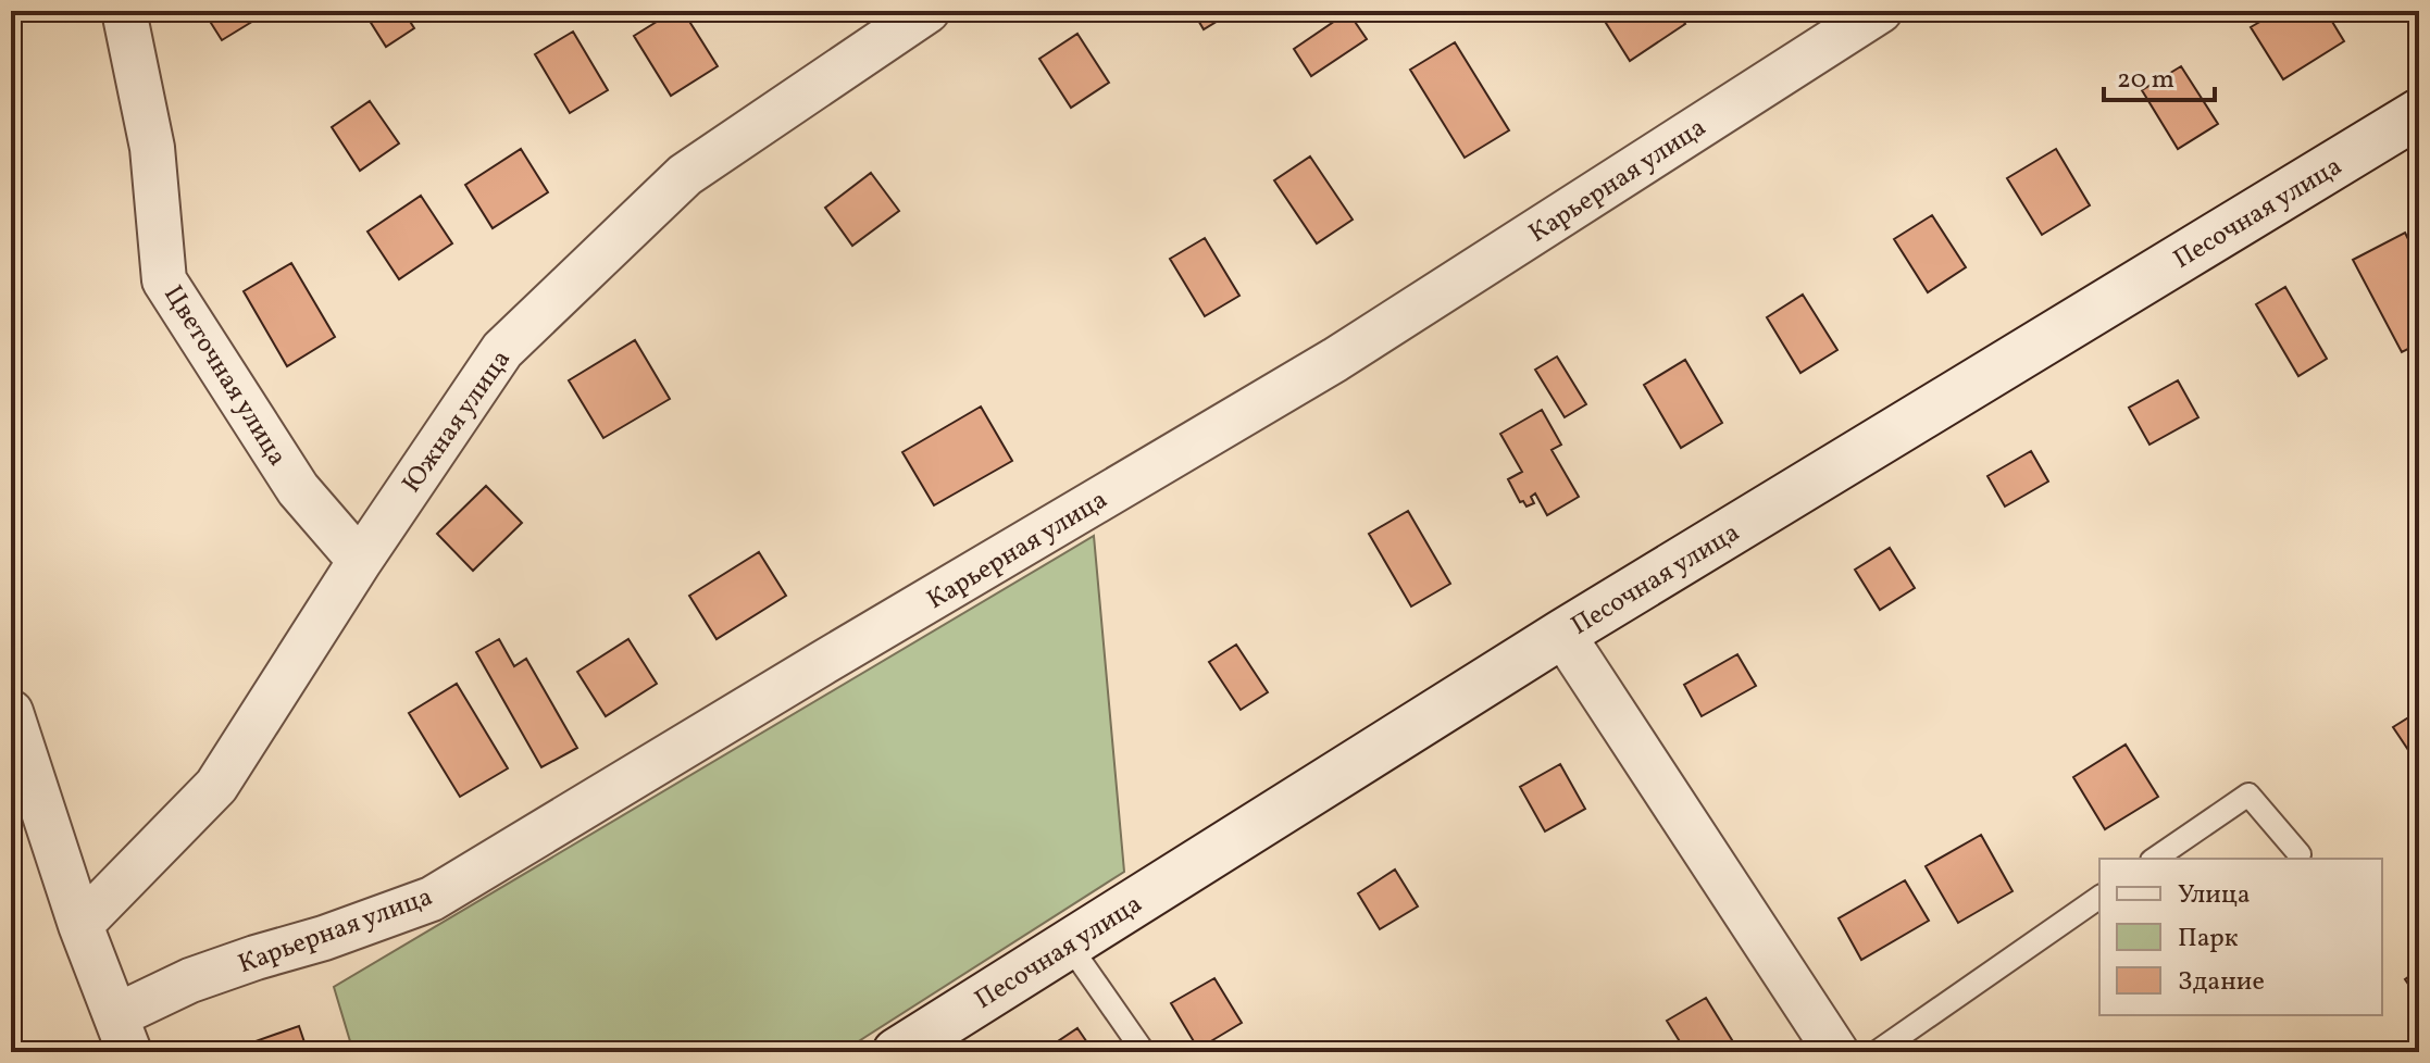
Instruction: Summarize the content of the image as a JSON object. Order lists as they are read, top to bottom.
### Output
{
  "streets": {
    "street": [
      "Карьерная улица",
      "Песочная улица",
      "Цветочная улица",
      "Южная улица"
    ]
  },
  "crossings": [
    ["Цветочная улица", "Южная улица"]
  ],
  "legend": ["Улица", "Парк", "Здание"],
  "scale_bar": "20 m"
}
